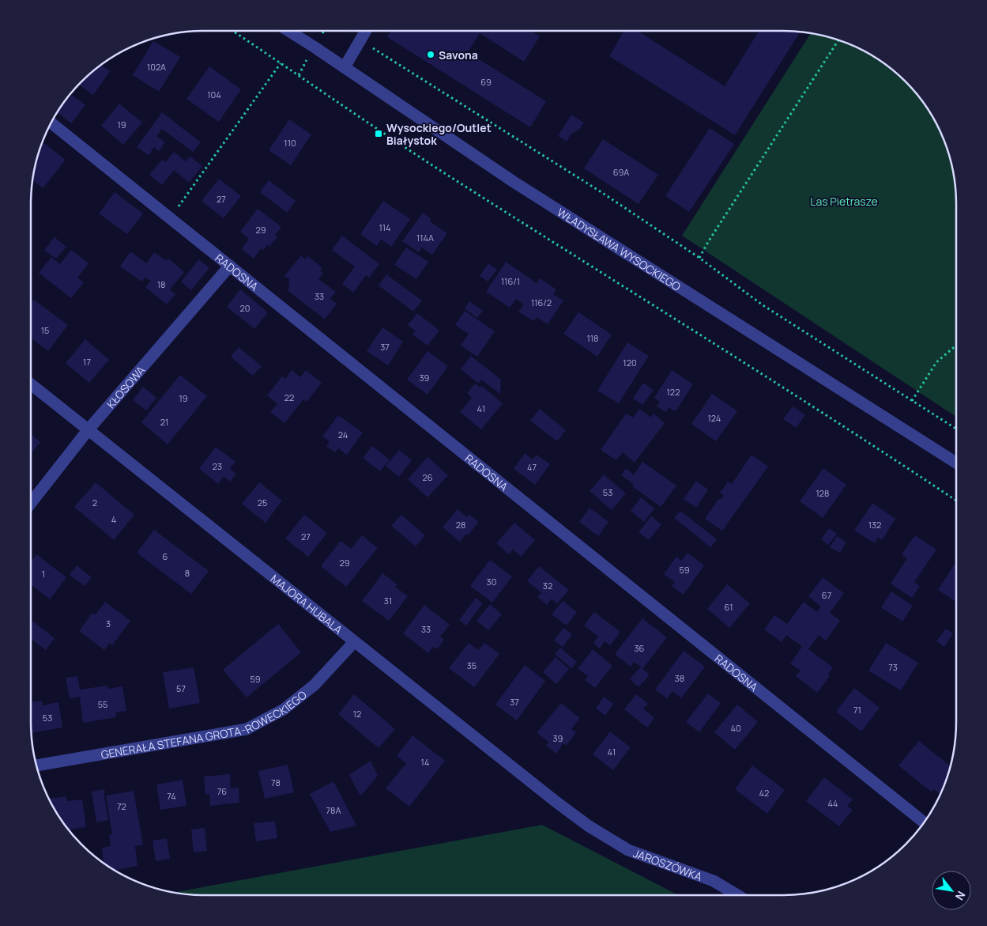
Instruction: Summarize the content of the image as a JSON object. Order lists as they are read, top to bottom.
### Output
{
  "streets": {
    "street": [
      "WŁADYSŁAWA WYSOCKIEGO",
      "RADOSNA",
      "KŁOSOWA",
      "MAJORA HUBALA",
      "GENERAŁA STEFANA GROTA-ROWECKIEGO",
      "JAROSZÓWKA"
    ]
  },
  "crossings": [
    ["RADOSNA", "KŁOSOWA"],
    ["KŁOSOWA", "MAJORA HUBALA"],
    ["MAJORA HUBALA", "GENERAŁA STEFANA GROTA-ROWECKIEGO"],
    ["MAJORA HUBALA", "JAROSZÓWKA"]
  ],
  "parks": ["Las Pietrasze"],
  "places": {
    "other": ["Savona"],
    "transit": ["Wysockiego/Outlet Białystok"]
  },
  "house_numbers": [
    "102A",
    "69",
    "104",
    "19",
    "110",
    "69A",
    "27",
    "114",
    "29",
    "114A",
    "116/1",
    "18",
    "33",
    "116/2",
    "20",
    "15",
    "118",
    "37",
    "17",
    "120",
    "39",
    "122",
    "22",
    "19",
    "41",
    "124",
    "21",
    "24",
    "23",
    "47",
    "26",
    "53",
    "128",
    "2",
    "25",
    "4",
    "28",
    "132",
    "27",
    "6",
    "29",
    "59",
    "8",
    "1",
    "30",
    "32",
    "67",
    "31",
    "61",
    "3",
    "33",
    "36",
    "35",
    "73",
    "38",
    "59",
    "57",
    "37",
    "55",
    "71",
    "12",
    "53",
    "40",
    "39",
    "41",
    "14",
    "78",
    "76",
    "42",
    "74",
    "44",
    "72",
    "78A"
  ],
  "north": "bottom right"
}
